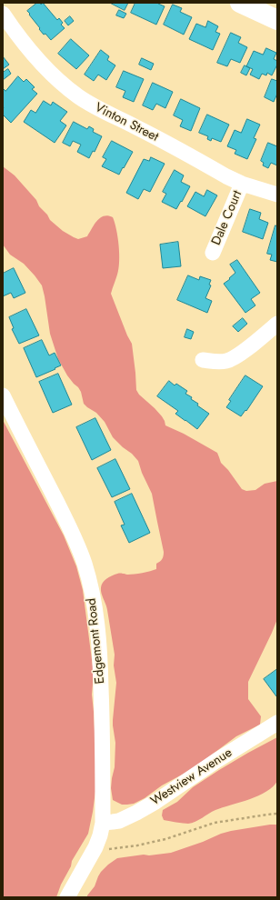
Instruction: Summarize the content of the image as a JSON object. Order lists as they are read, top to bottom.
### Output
{
  "streets": {
    "street": [
      "Vinton Street",
      "Dale Court",
      "Edgemont Road",
      "Westview Avenue"
    ]
  },
  "crossings": [
    ["Vinton Street", "Dale Court"],
    ["Edgemont Road", "Westview Avenue"]
  ]
}
